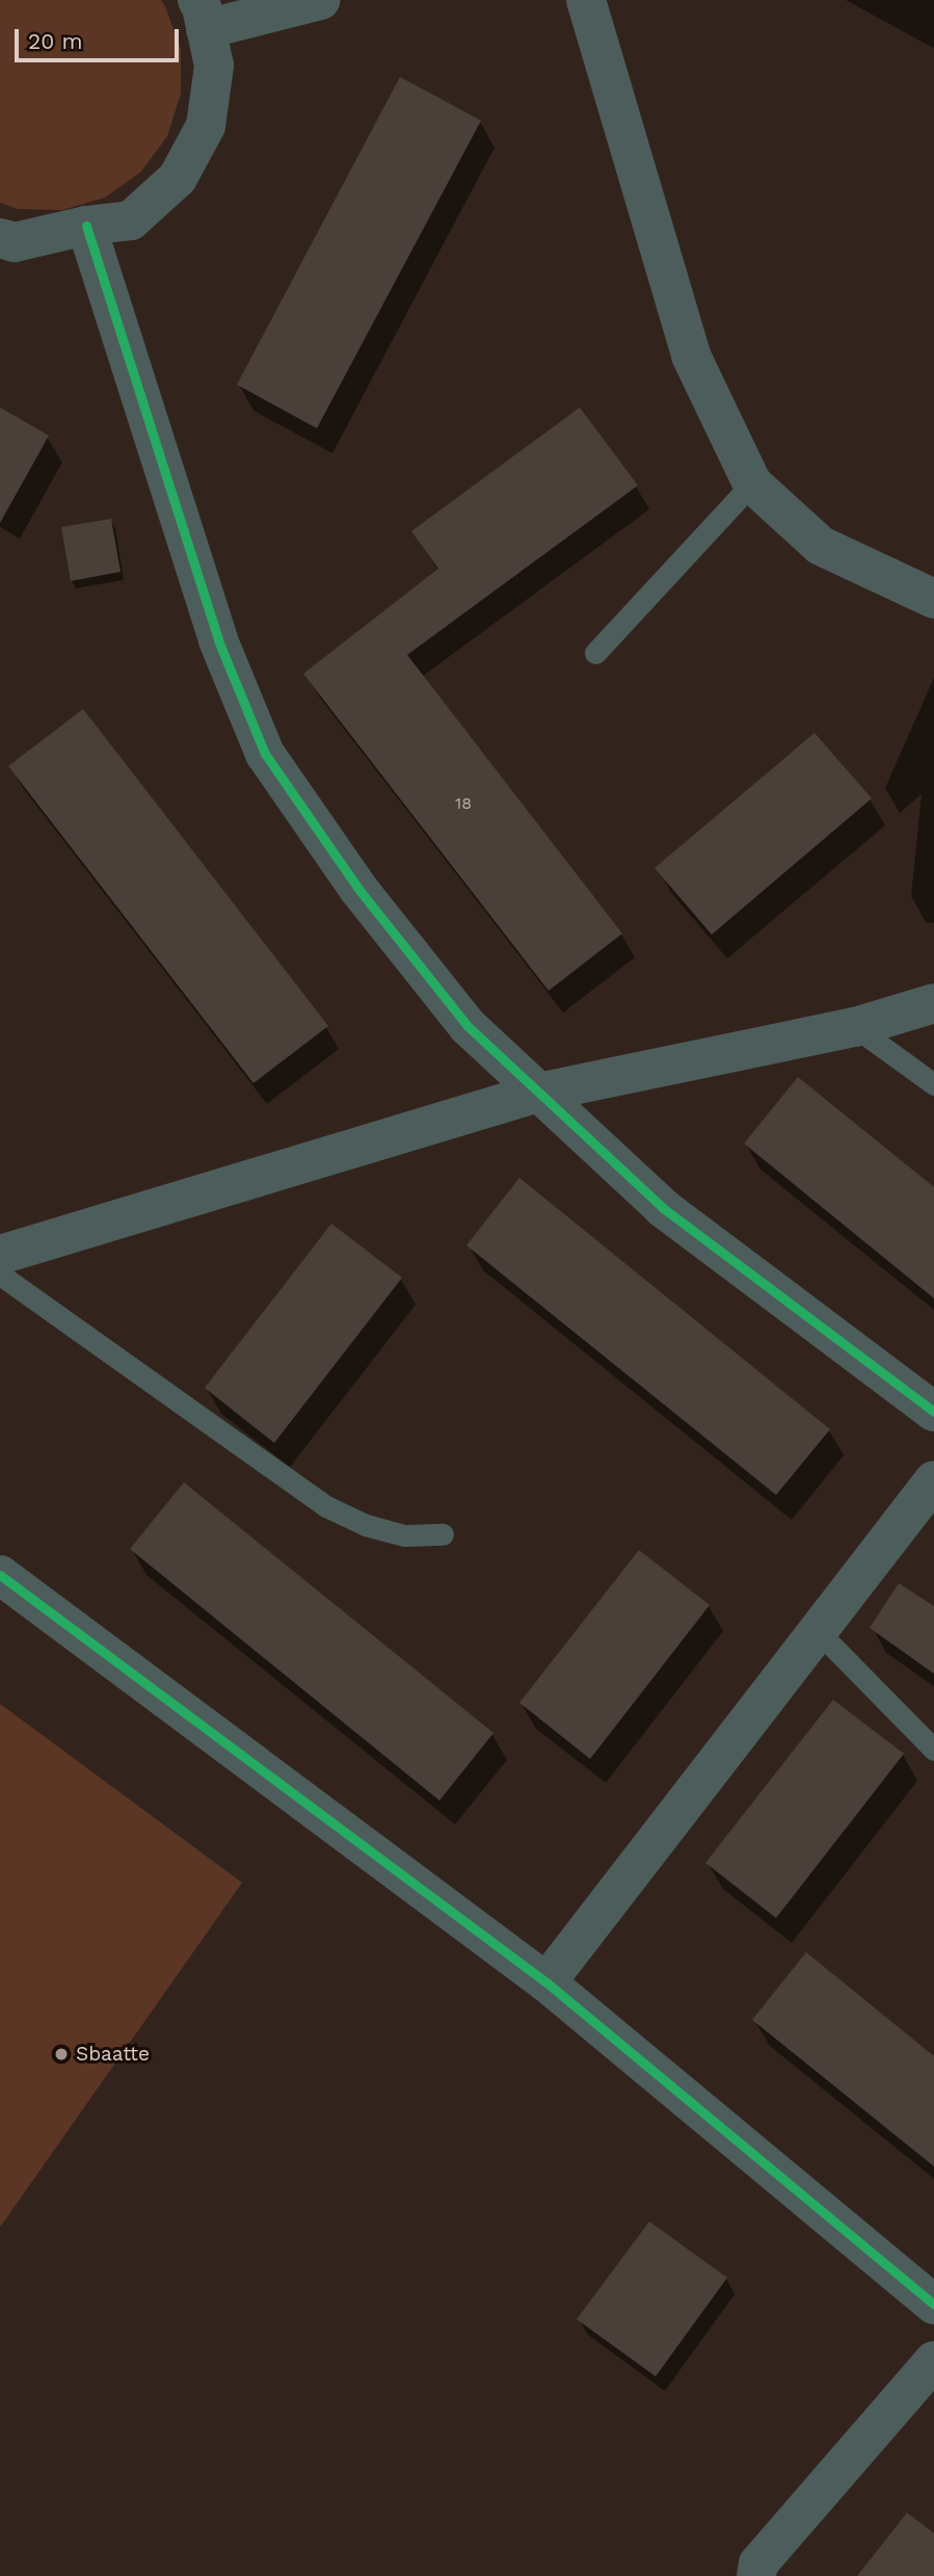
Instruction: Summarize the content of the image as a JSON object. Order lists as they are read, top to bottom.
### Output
{
  "places": ["Sbaatte"],
  "house_numbers": ["18"],
  "scale_bar": "20 m"
}
